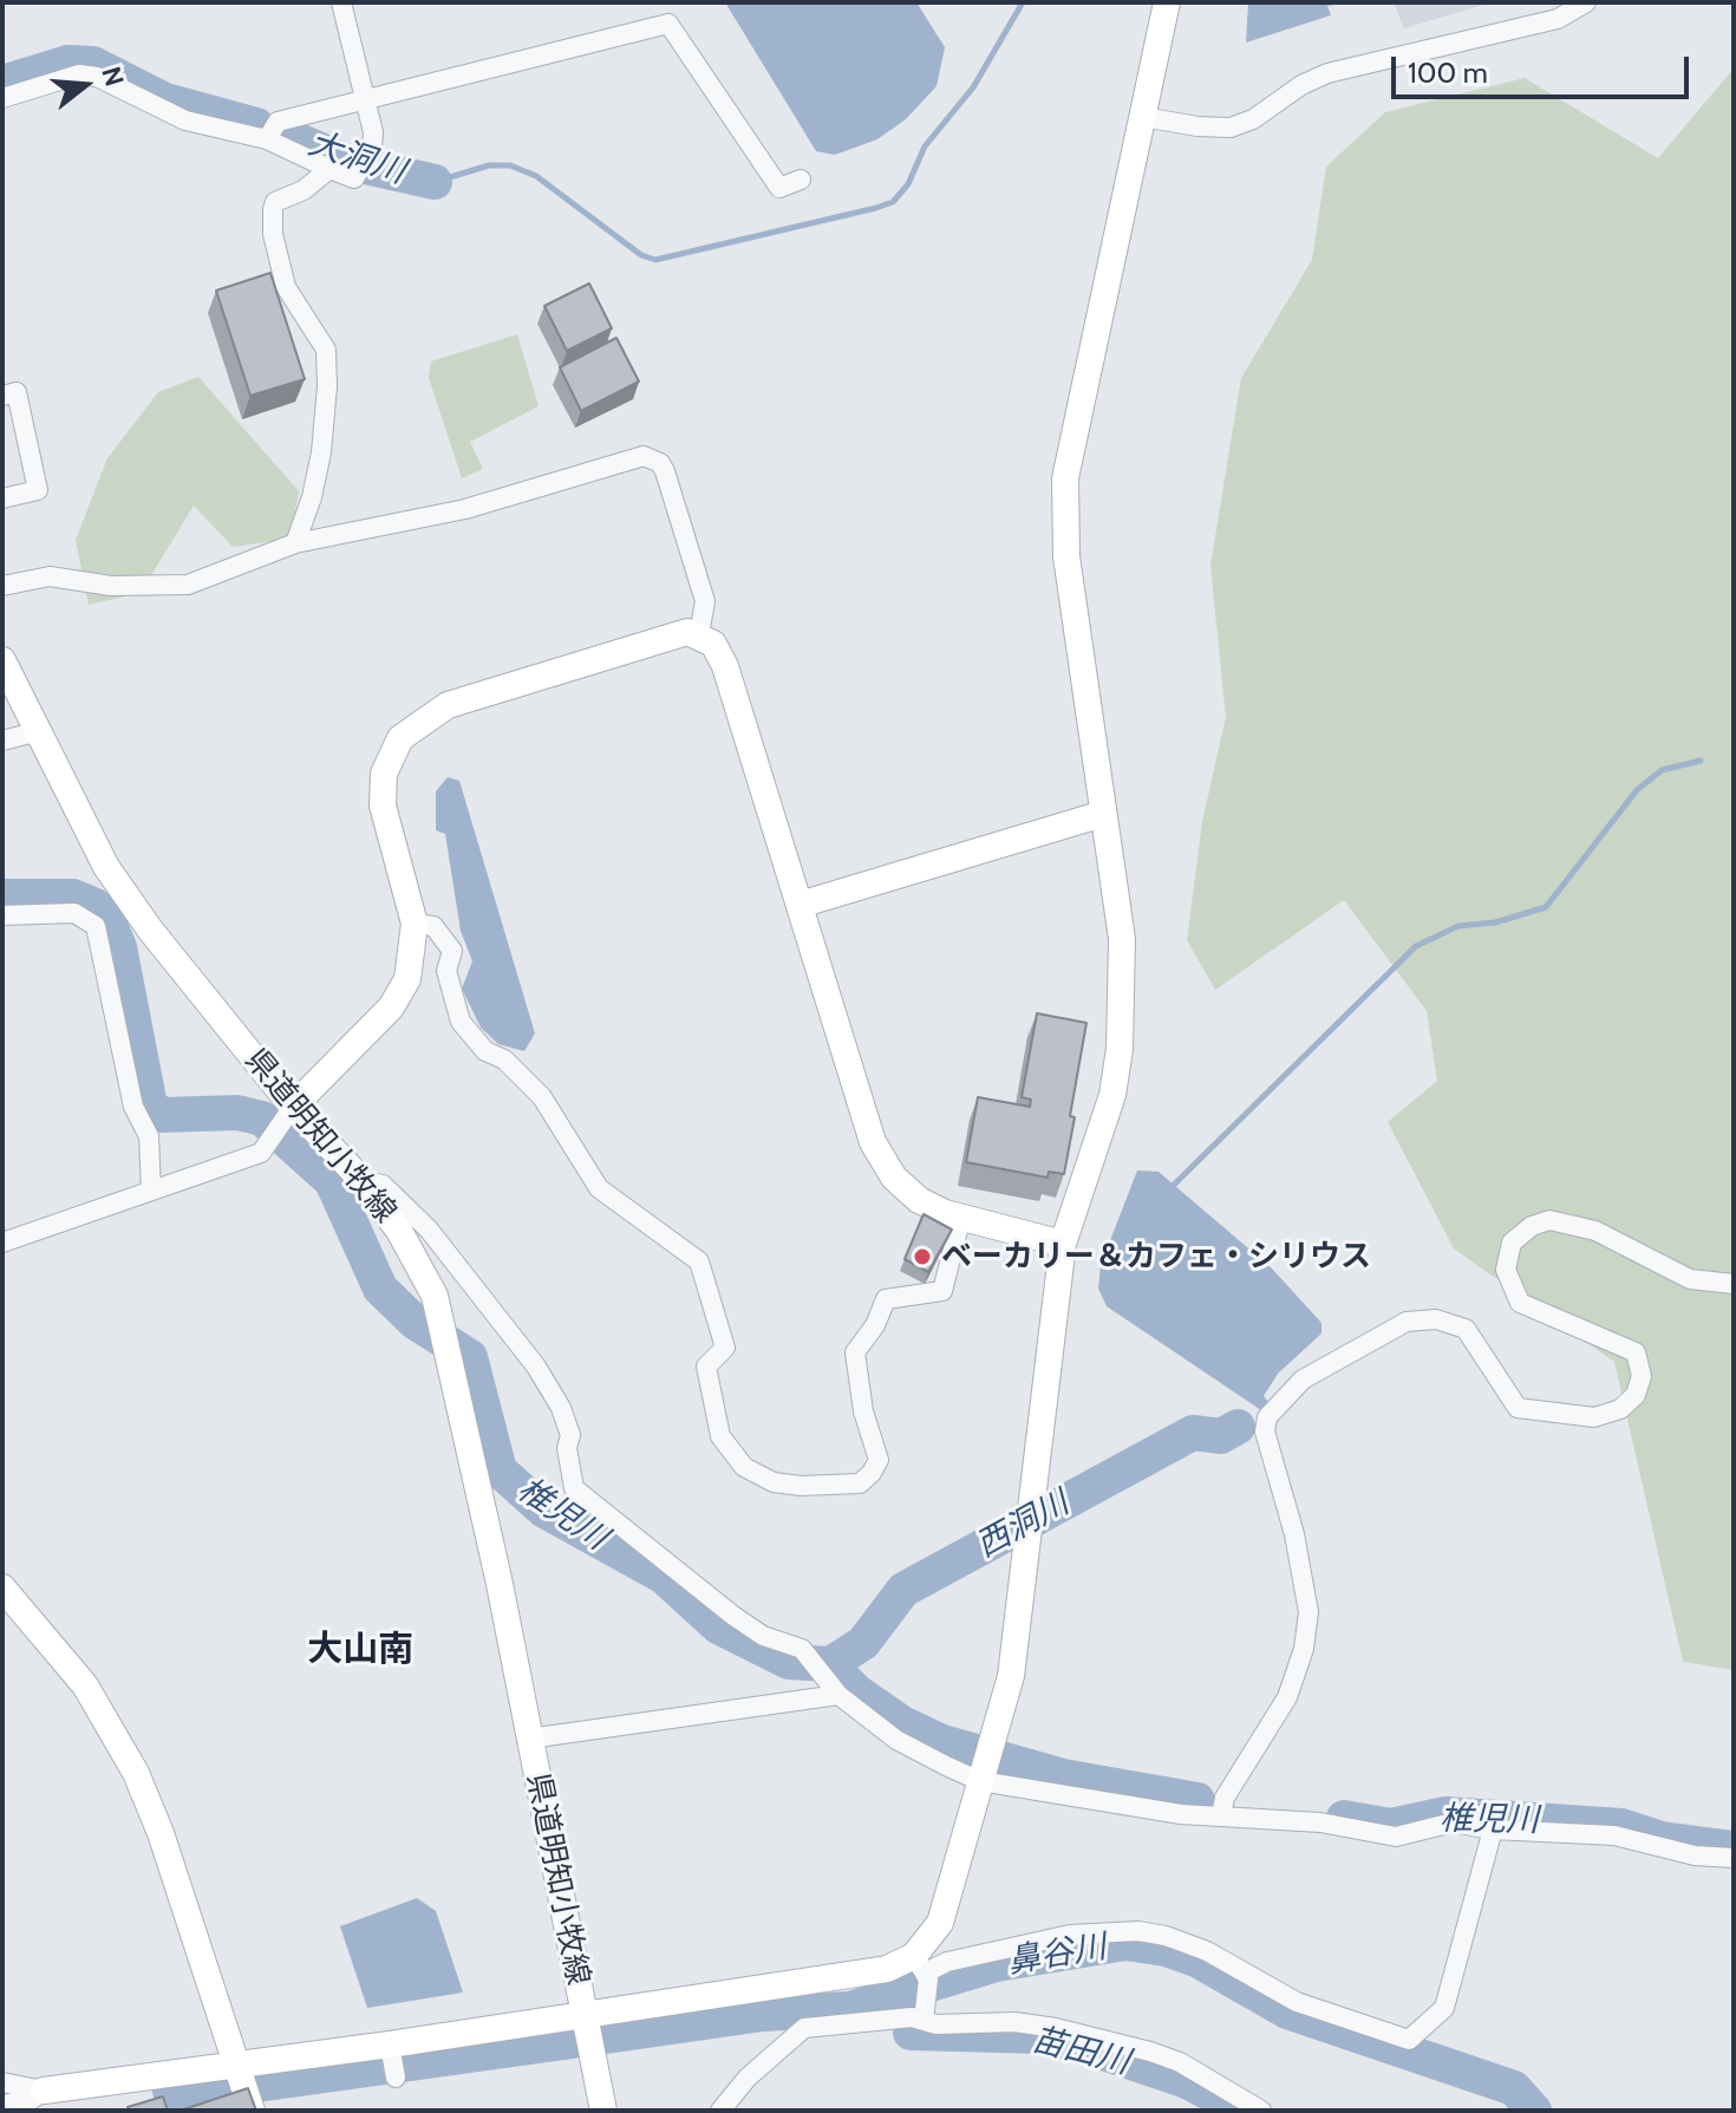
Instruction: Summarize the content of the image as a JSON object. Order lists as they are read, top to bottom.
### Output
{
  "streets": {
    "street": ["県道明知小牧線"]
  },
  "districts": ["大山南"],
  "water": [
    "大洞川",
    "椎児川",
    "西洞川",
    "鼻谷川",
    "苗田川"
  ],
  "places": ["ベーカリー＆カフェ・シリウス"],
  "scale_bar": "100 m",
  "north": "right"
}
